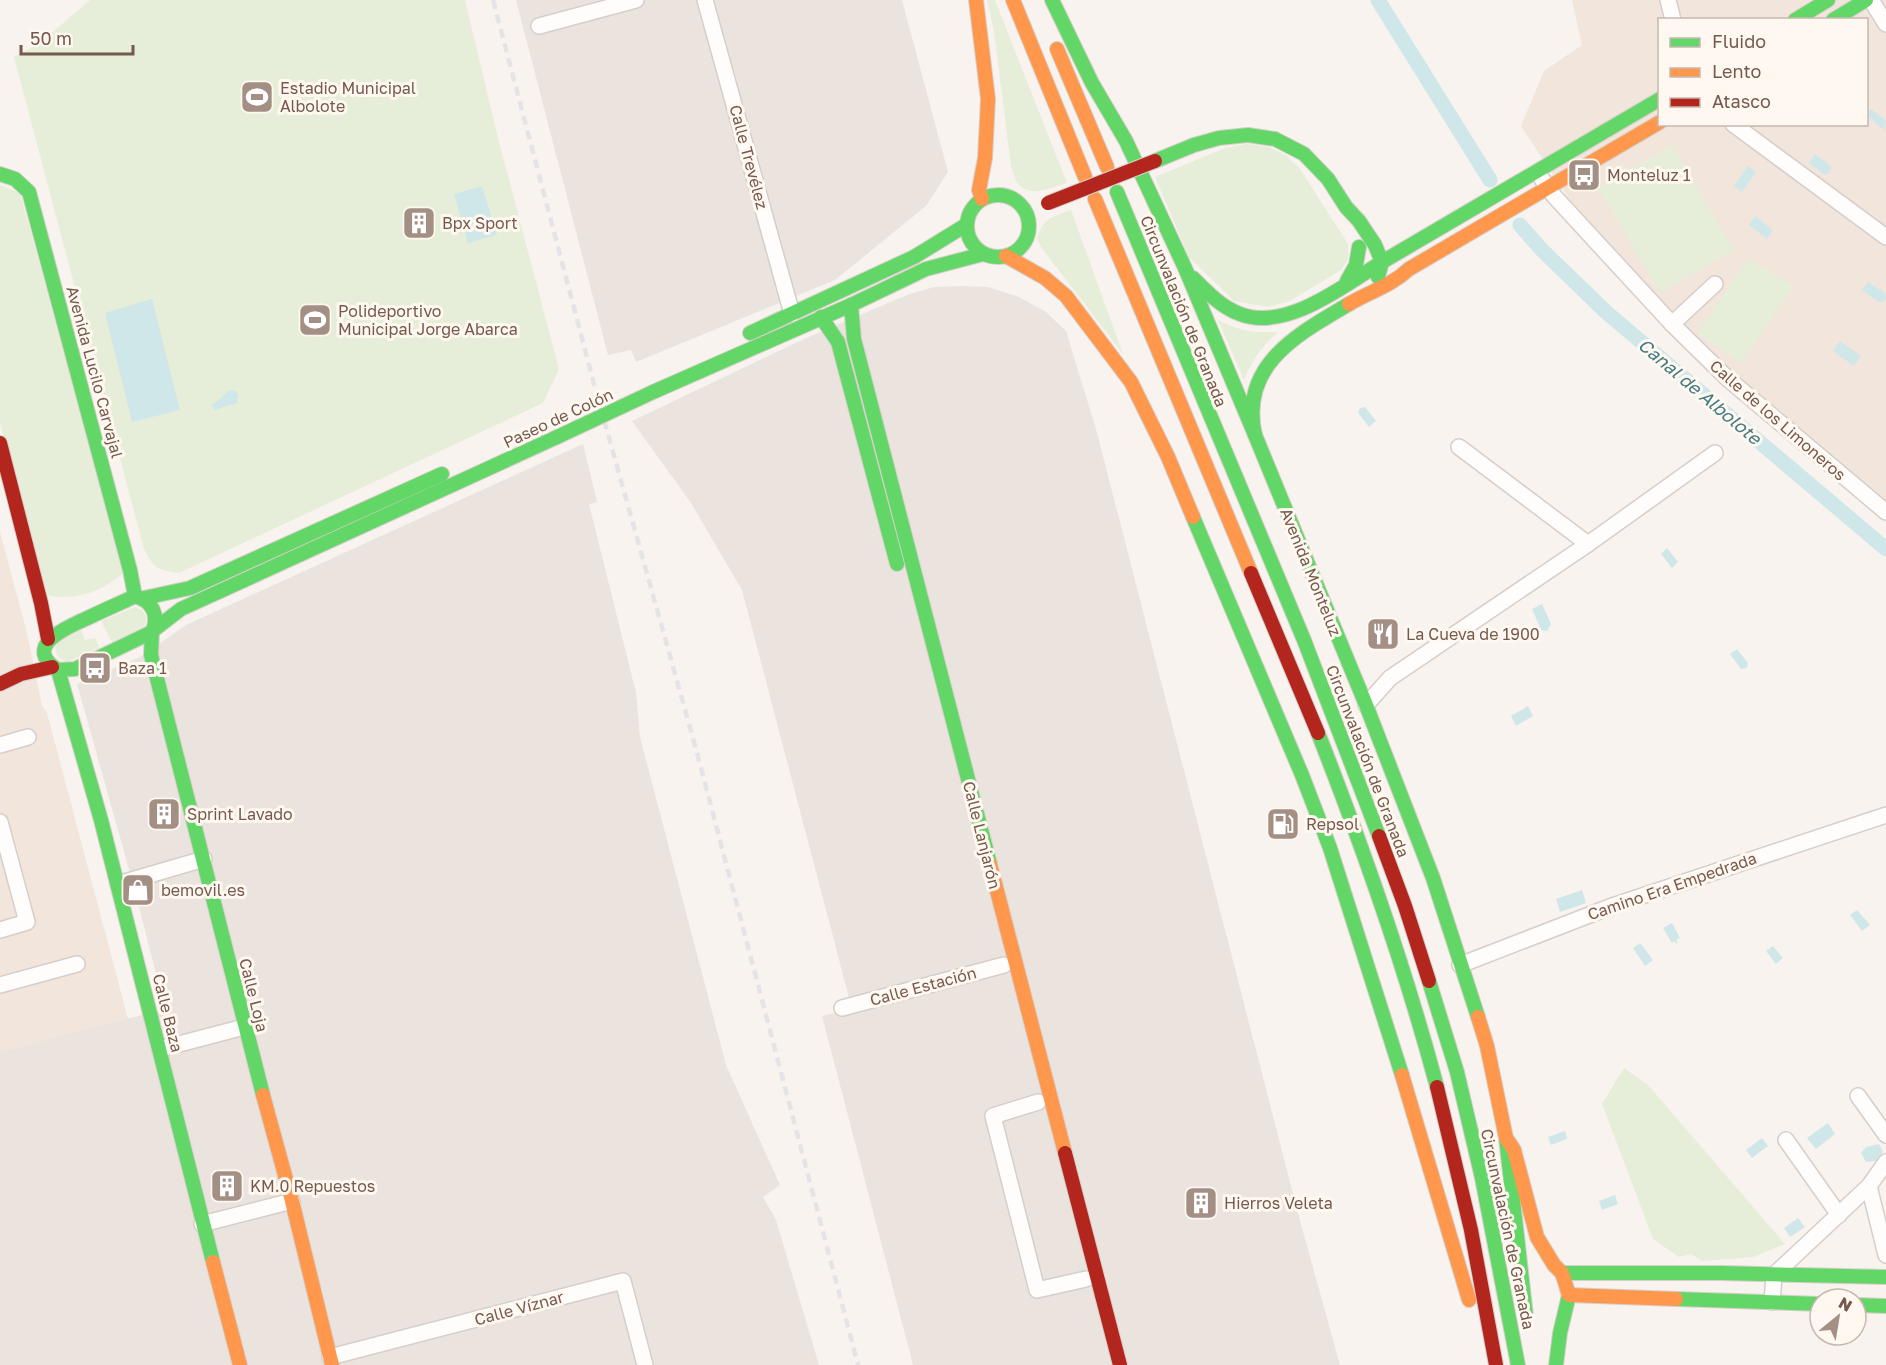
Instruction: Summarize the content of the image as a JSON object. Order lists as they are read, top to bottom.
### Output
{
  "streets": {
    "main road": [
      "Circunvalación de Granada",
      "Avenida Lucilo Carvajal",
      "Paseo de Colón",
      "Avenida Monteluz",
      "Calle Lanjarón",
      "Calle Loja",
      "Calle Baza"
    ],
    "street": [
      "Calle Trevélez",
      "Calle de los Limoneros",
      "Camino Era Empedrada",
      "Calle Estación",
      "Calle Víznar"
    ]
  },
  "crossings": [
    ["Avenida Lucilo Carvajal", "Paseo de Colón"],
    ["Avenida Lucilo Carvajal", "Calle Loja"],
    ["Paseo de Colón", "Calle Lanjarón"],
    ["Paseo de Colón", "Calle Loja"],
    ["Paseo de Colón", "Calle Baza"],
    ["Calle de los Limoneros", "Avenida Monteluz"],
    ["Avenida Monteluz", "Camino Era Empedrada"],
    ["Calle Lanjarón", "Calle Estación"],
    ["Calle Loja", "Calle Víznar"]
  ],
  "water": ["Canal de Albolote"],
  "places": {
    "sports": ["Estadio Municipal Albolote", "Polideportivo Municipal Jorge Abarca"],
    "bus stop": ["Monteluz 1", "Baza 1"],
    "building": [
      "Bpx Sport",
      "Sprint Lavado",
      "KM.0 Repuestos",
      "Hierros Veleta"
    ],
    "restaurant": ["La Cueva de 1900"],
    "fuel station": ["Repsol"],
    "shop": ["bemovil.es"]
  },
  "legend": ["Fluido", "Lento", "Atasco"],
  "scale_bar": "50 m",
  "north": "top right"
}
